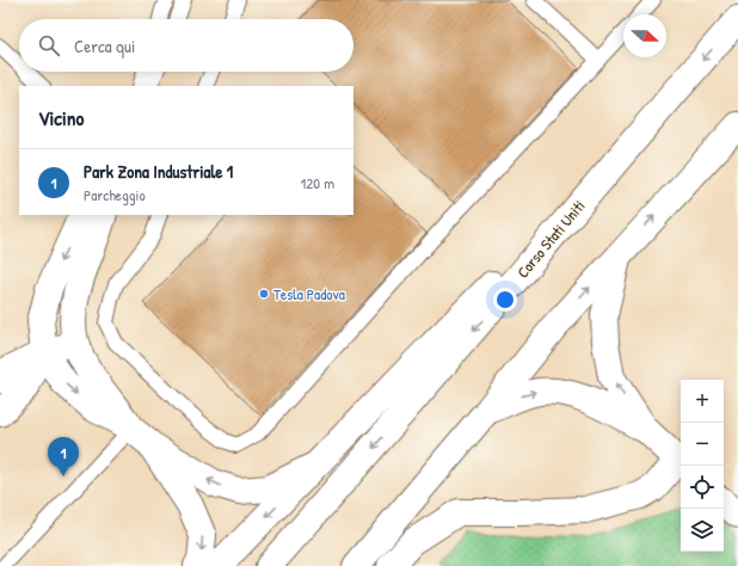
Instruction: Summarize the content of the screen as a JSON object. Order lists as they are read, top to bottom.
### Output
{
  "streets": {
    "main road": ["Corso Stati Uniti"]
  },
  "places": ["Tesla Padova"],
  "north": "right",
  "page": {
    "search": "Cerca qui",
    "heading": "Vicino",
    "list": [
      {
        "mark": "1",
        "name": "Park Zona Industriale 1",
        "note": "Parcheggio",
        "value": "120 m"
      }
    ],
    "map_buttons": ["+", "−"],
    "pins": "1"
  }
}
